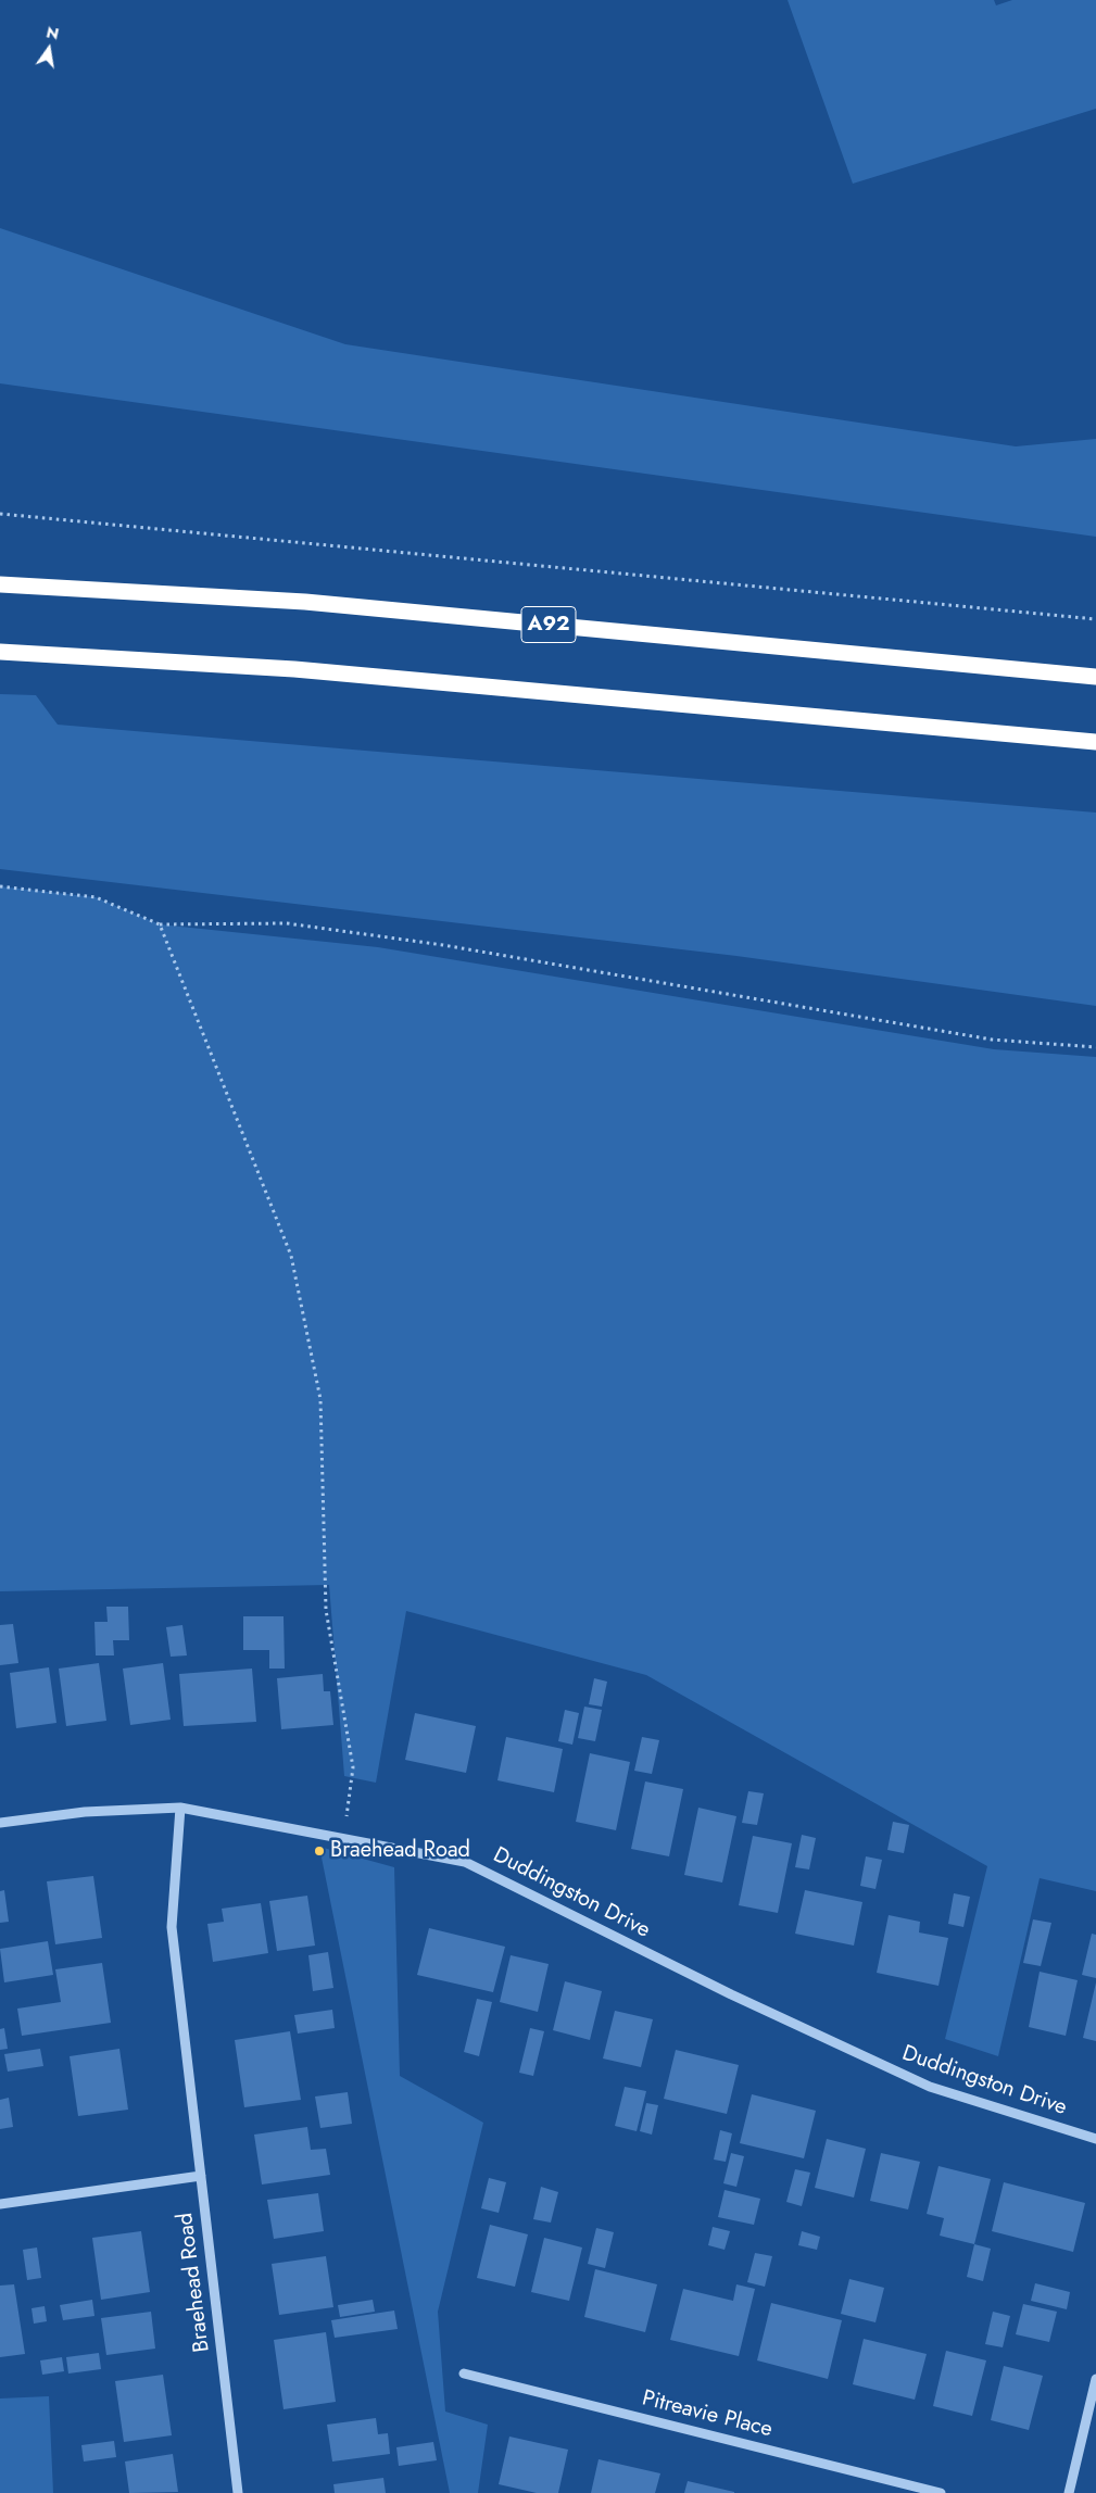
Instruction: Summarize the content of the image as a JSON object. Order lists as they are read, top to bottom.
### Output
{
  "streets": {
    "highway": ["A92"],
    "street": ["Duddingston Drive", "Braehead Road", "Pitreavie Place"]
  },
  "crossings": [
    ["Duddingston Drive", "Braehead Road"]
  ],
  "places": ["Braehead Road"],
  "north": "top"
}
